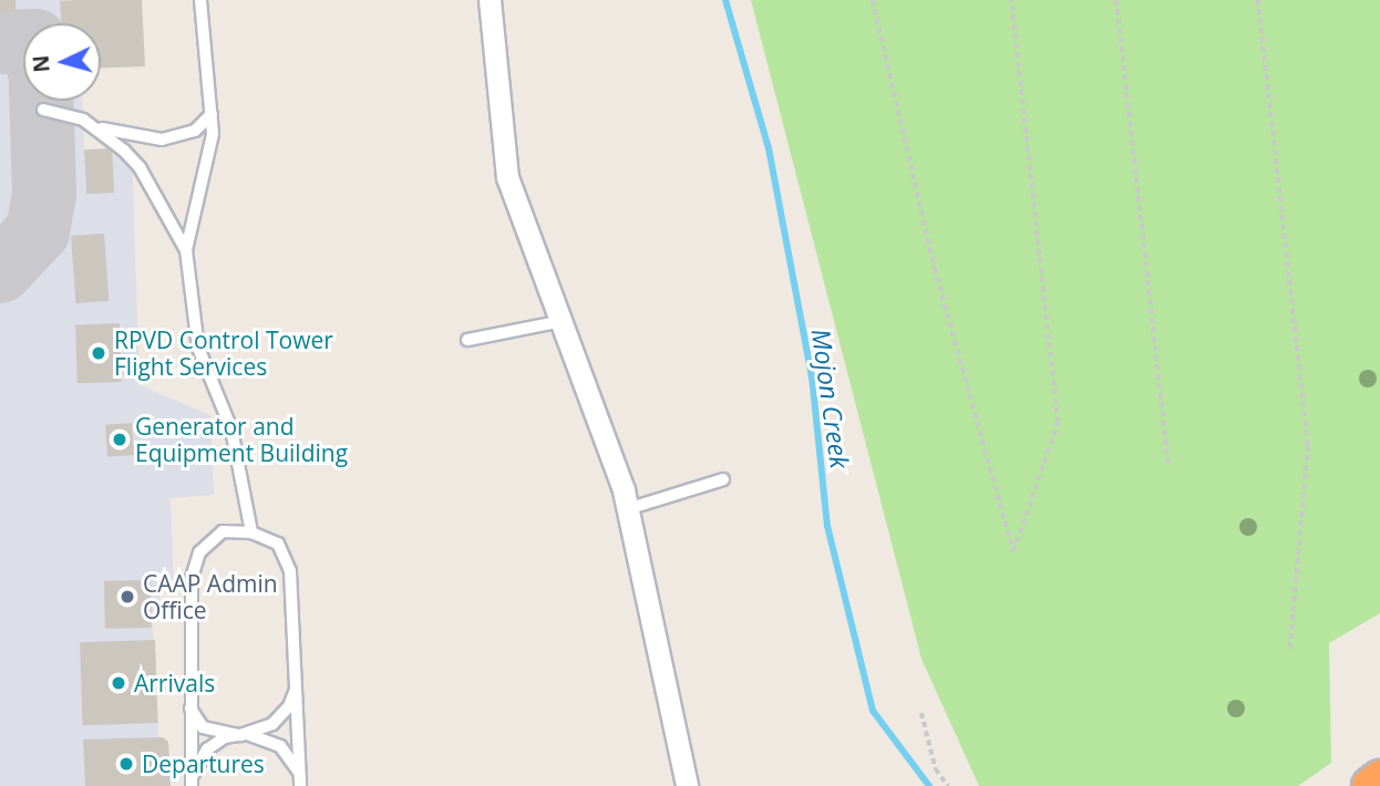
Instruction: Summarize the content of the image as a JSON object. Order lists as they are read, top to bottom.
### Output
{
  "water": ["Mojon Creek"],
  "places": [
    "RPVD Control Tower Flight Services",
    "Generator and Equipment Building",
    "CAAP Admin Office",
    "Arrivals",
    "Departures"
  ],
  "north": "left"
}
